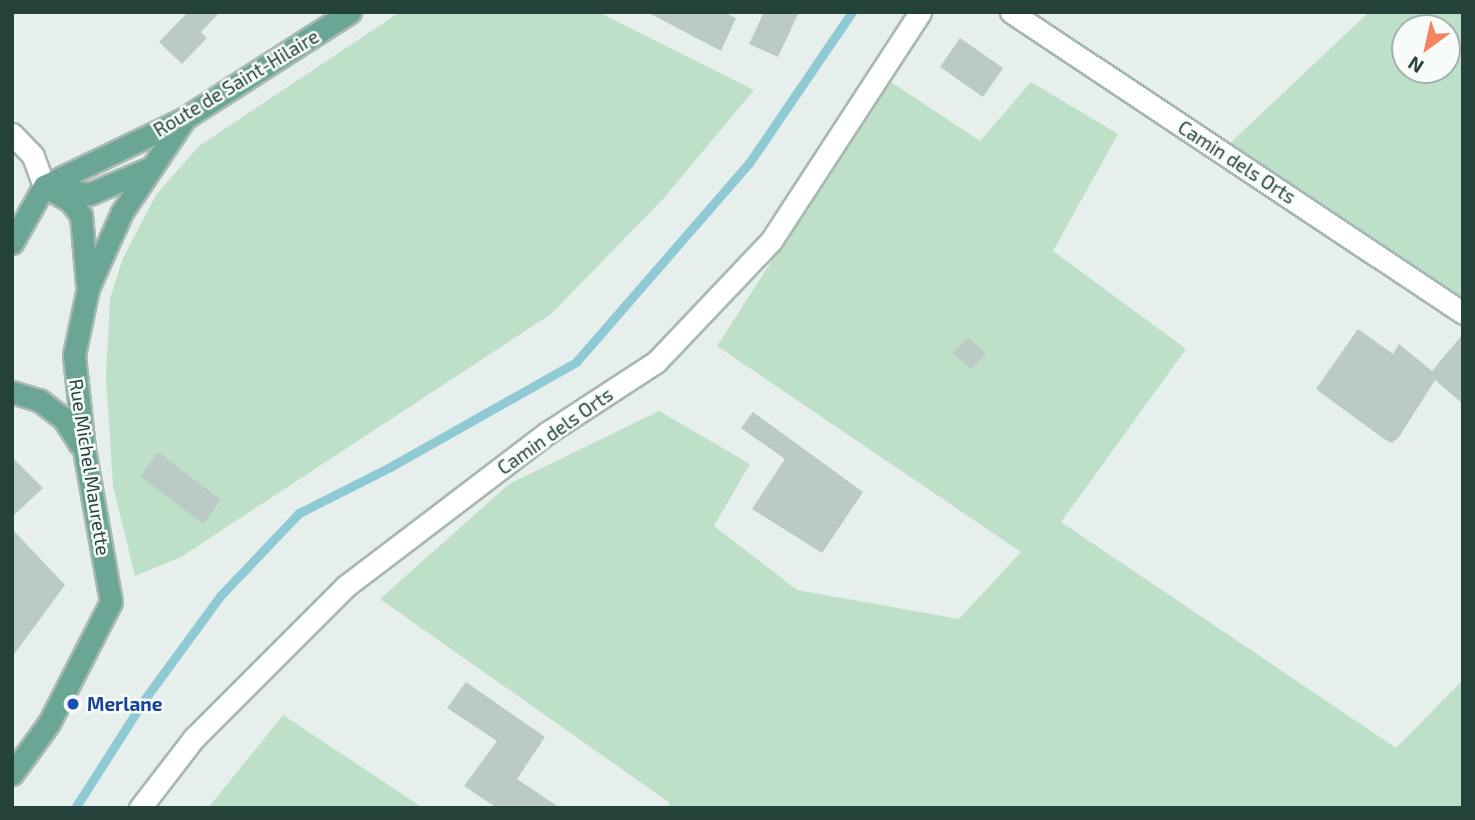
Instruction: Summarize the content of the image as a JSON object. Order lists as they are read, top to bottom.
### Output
{
  "streets": {
    "main road": ["Route de Saint-Hilaire", "Rue Michel Maurette"],
    "street": ["Camin dels Orts"]
  },
  "crossings": [
    ["Route de Saint-Hilaire", "Rue Michel Maurette"]
  ],
  "places": ["Merlane"],
  "north": "bottom left"
}
